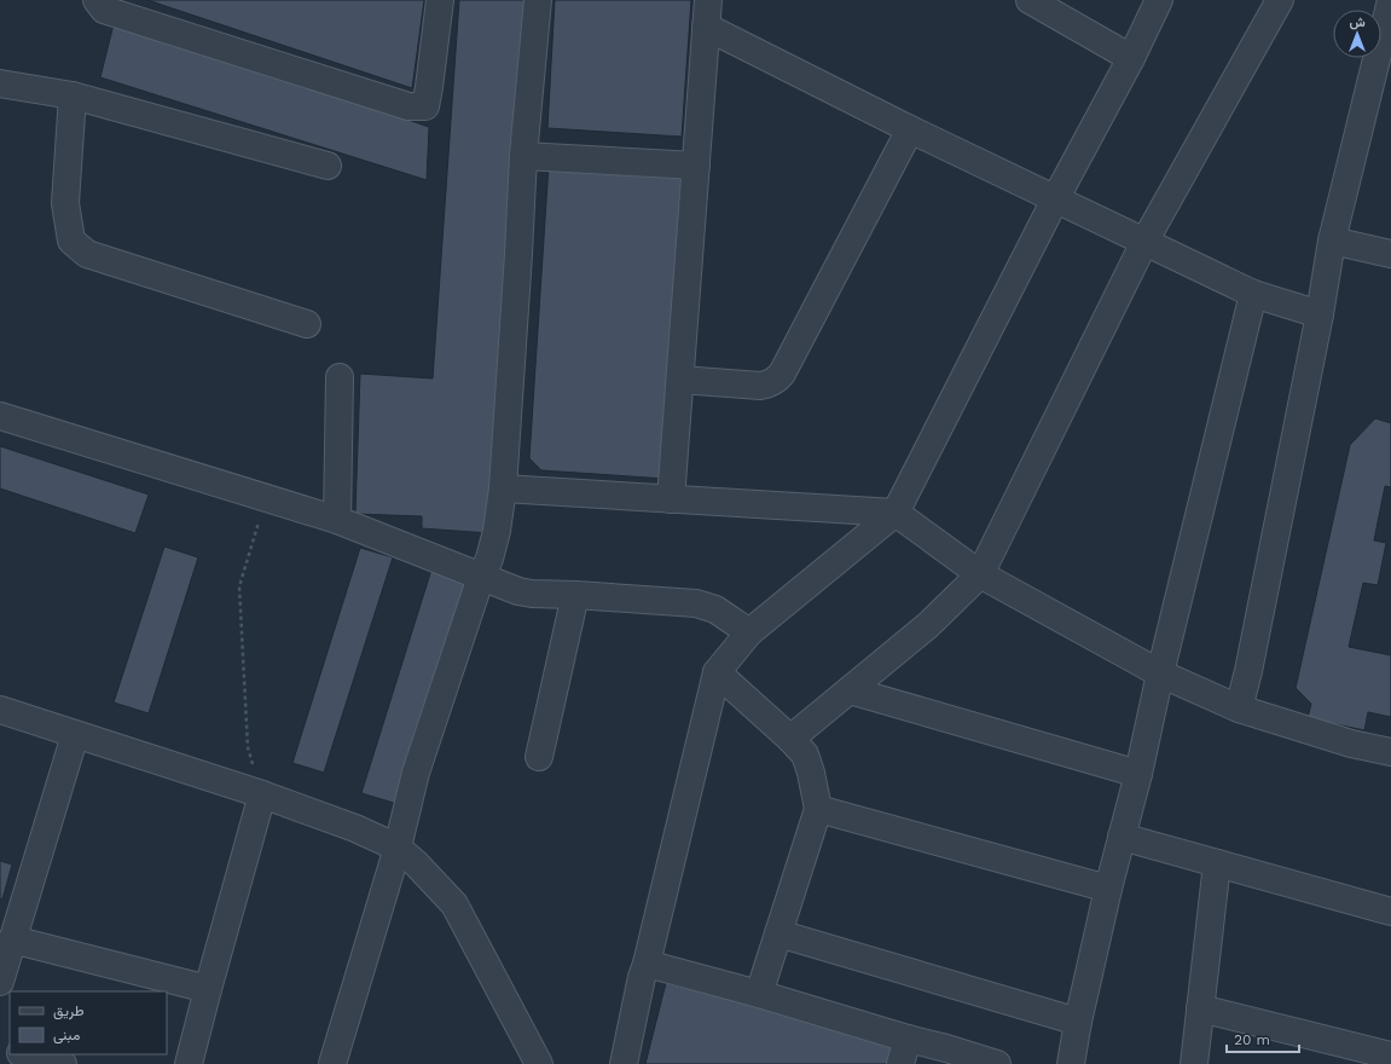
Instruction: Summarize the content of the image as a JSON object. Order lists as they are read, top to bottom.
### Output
{
  "legend": ["طريق", "مبنى"],
  "scale_bar": "20 m",
  "north": "top"
}
